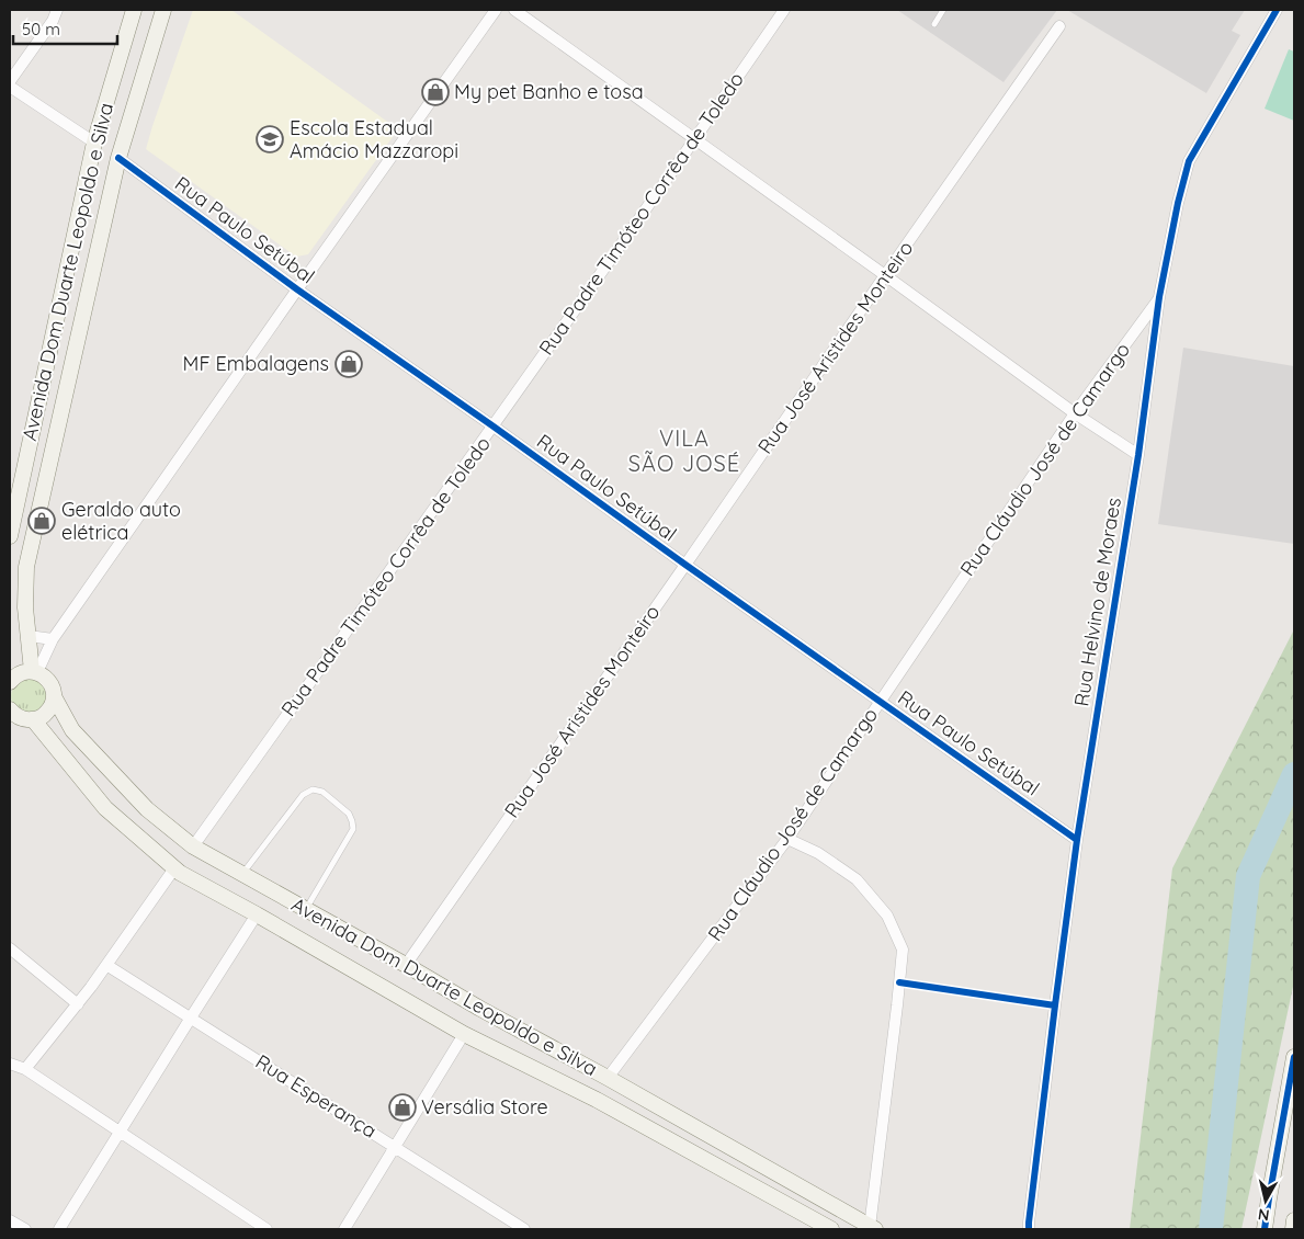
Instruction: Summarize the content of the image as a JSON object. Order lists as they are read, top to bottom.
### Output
{
  "streets": {
    "main road": ["Avenida Dom Duarte Leopoldo e Silva"],
    "street": [
      "Rua Padre Timóteo Corrêa de Toledo",
      "Rua Paulo Setúbal",
      "Rua José Aristides Monteiro",
      "Rua Cláudio José de Camargo",
      "Rua Helvino de Moraes",
      "Rua Esperança"
    ]
  },
  "crossings": [
    ["Rua Padre Timóteo Corrêa de Toledo", "Rua Paulo Setúbal"],
    ["Rua Padre Timóteo Corrêa de Toledo", "Avenida Dom Duarte Leopoldo e Silva"],
    ["Rua Paulo Setúbal", "Avenida Dom Duarte Leopoldo e Silva"],
    ["Rua Paulo Setúbal", "Rua José Aristides Monteiro"],
    ["Rua Paulo Setúbal", "Rua Cláudio José de Camargo"],
    ["Rua Paulo Setúbal", "Rua Helvino de Moraes"],
    ["Avenida Dom Duarte Leopoldo e Silva", "Rua José Aristides Monteiro"],
    ["Avenida Dom Duarte Leopoldo e Silva", "Rua Cláudio José de Camargo"],
    ["Rua Cláudio José de Camargo", "Rua Helvino de Moraes"]
  ],
  "districts": ["VILA SÃO JOSÉ"],
  "places": {
    "shop": [
      "My pet Banho e tosa",
      "MF Embalagens",
      "Geraldo auto elétrica",
      "Versália Store"
    ],
    "school or university": ["Escola Estadual Amácio Mazzaropi"]
  },
  "scale_bar": "50 m",
  "north": "bottom"
}
